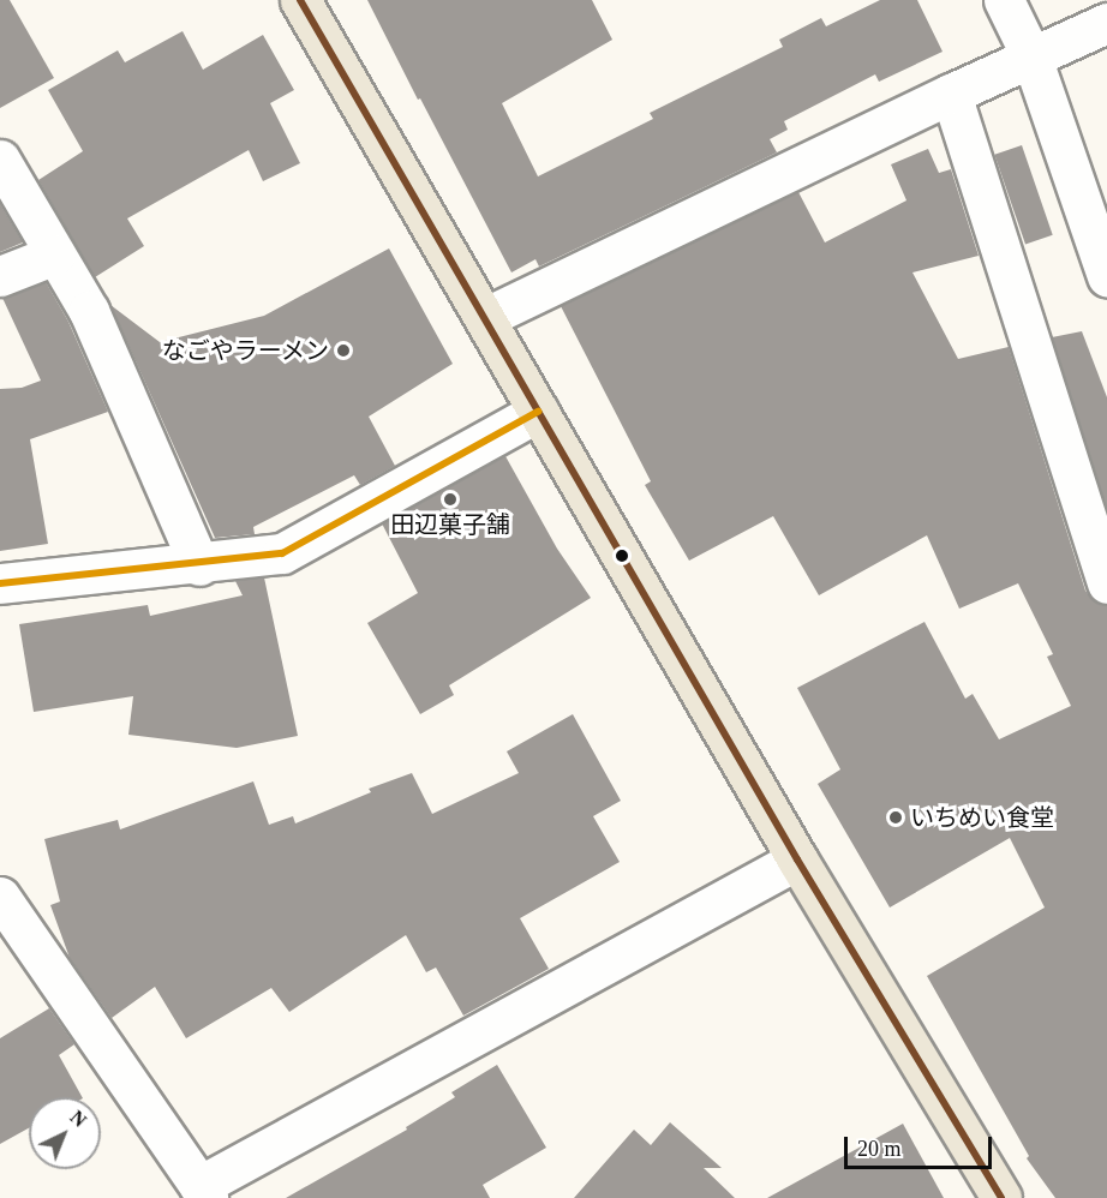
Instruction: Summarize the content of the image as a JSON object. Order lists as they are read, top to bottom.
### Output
{
  "places": ["なごやラーメン", "田辺菓子舗", "いちめい食堂"],
  "scale_bar": "20 m",
  "north": "top right"
}
